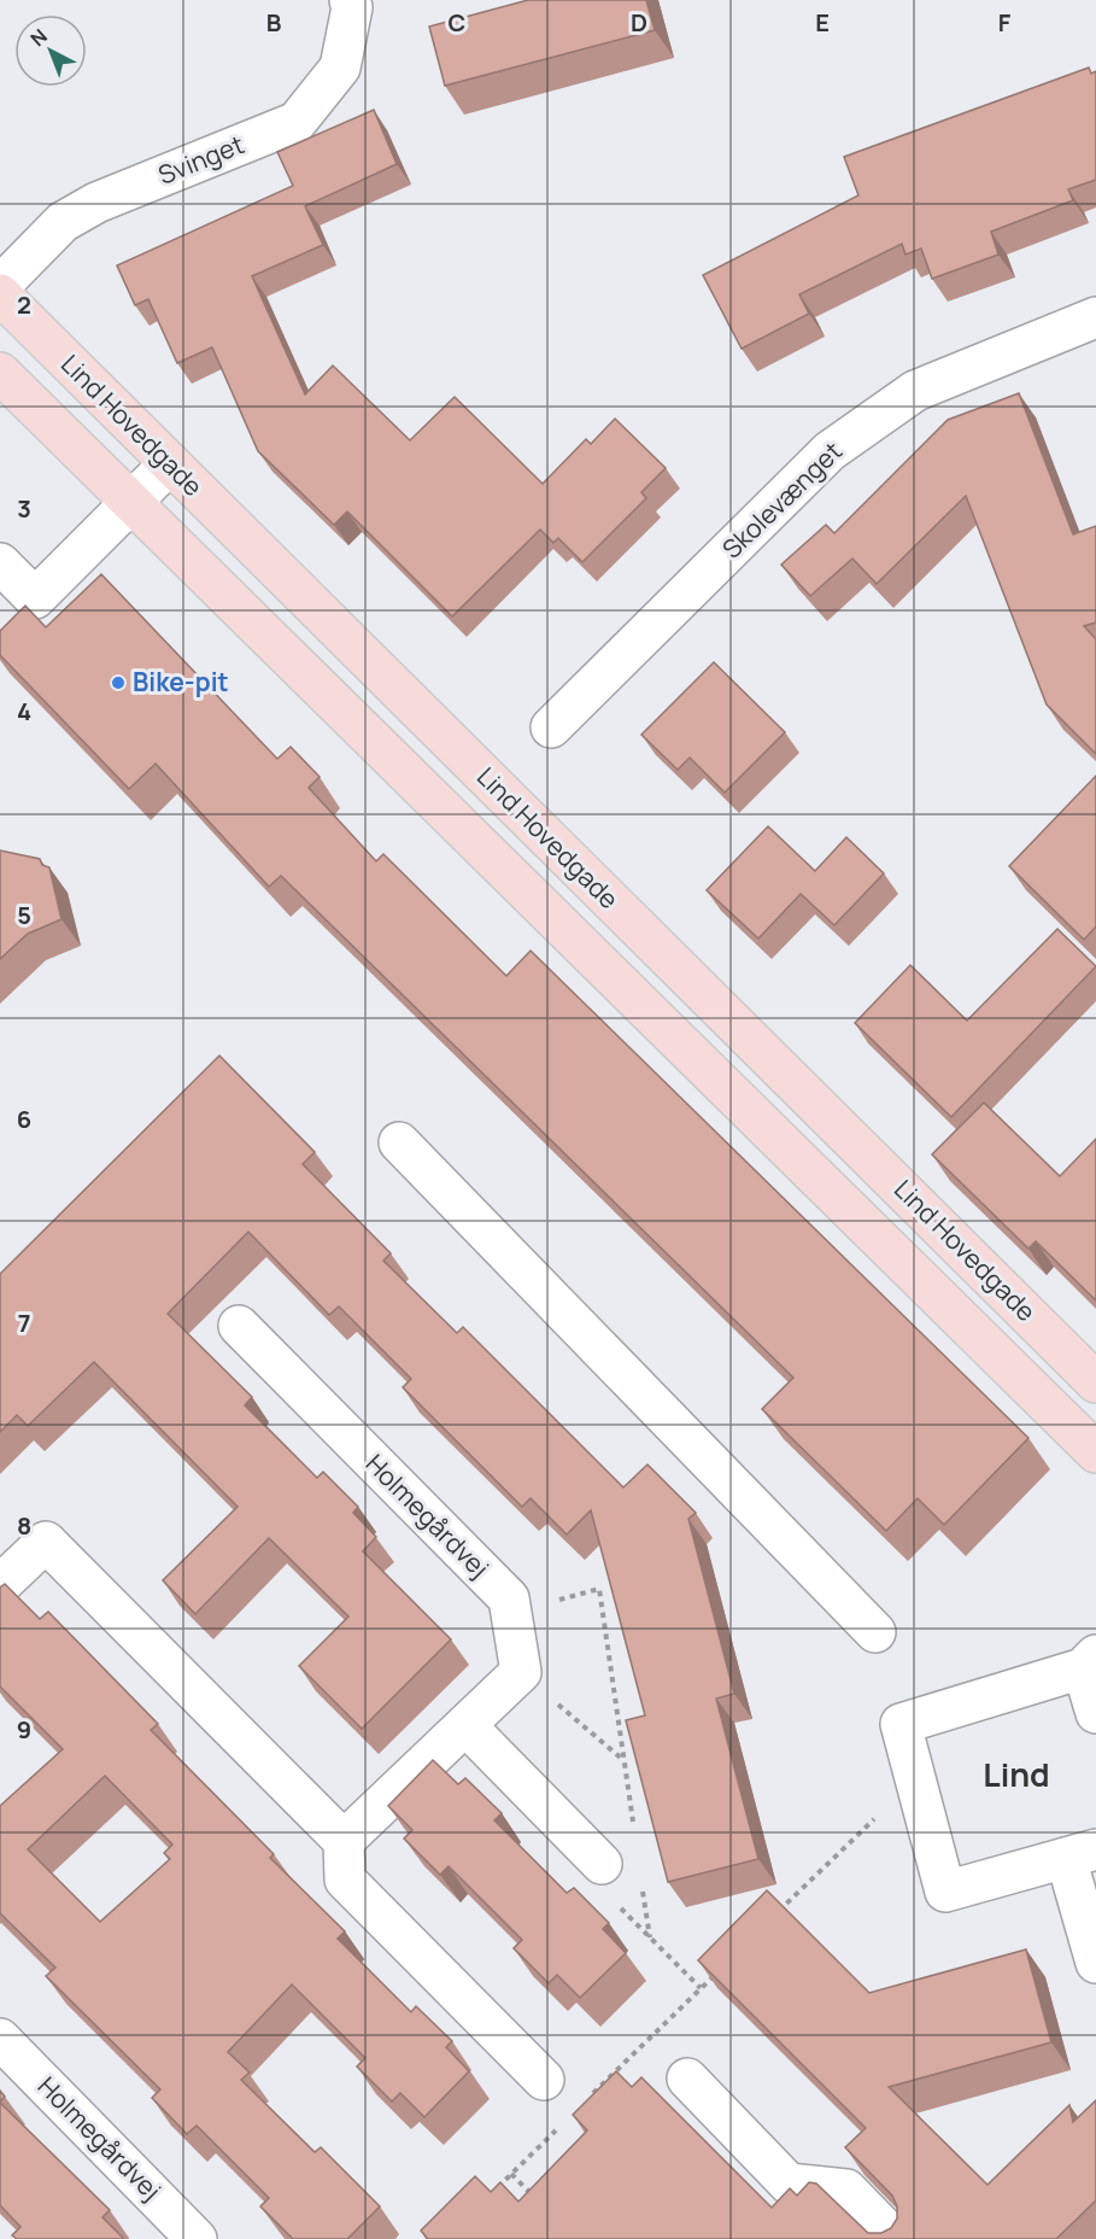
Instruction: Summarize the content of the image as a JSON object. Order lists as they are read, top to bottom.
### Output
{
  "streets": {
    "main road": ["Lind Hovedgade"],
    "street": ["Svinget", "Skolevænget", "Holmegårdvej"]
  },
  "districts": ["Lind"],
  "places": ["Bike-pit"],
  "north": "top left",
  "grid": {
    "columns": [
      "B",
      "C",
      "D",
      "E",
      "F"
    ],
    "rows": [
      "2",
      "3",
      "4",
      "5",
      "6",
      "7",
      "8",
      "9"
    ]
  }
}
